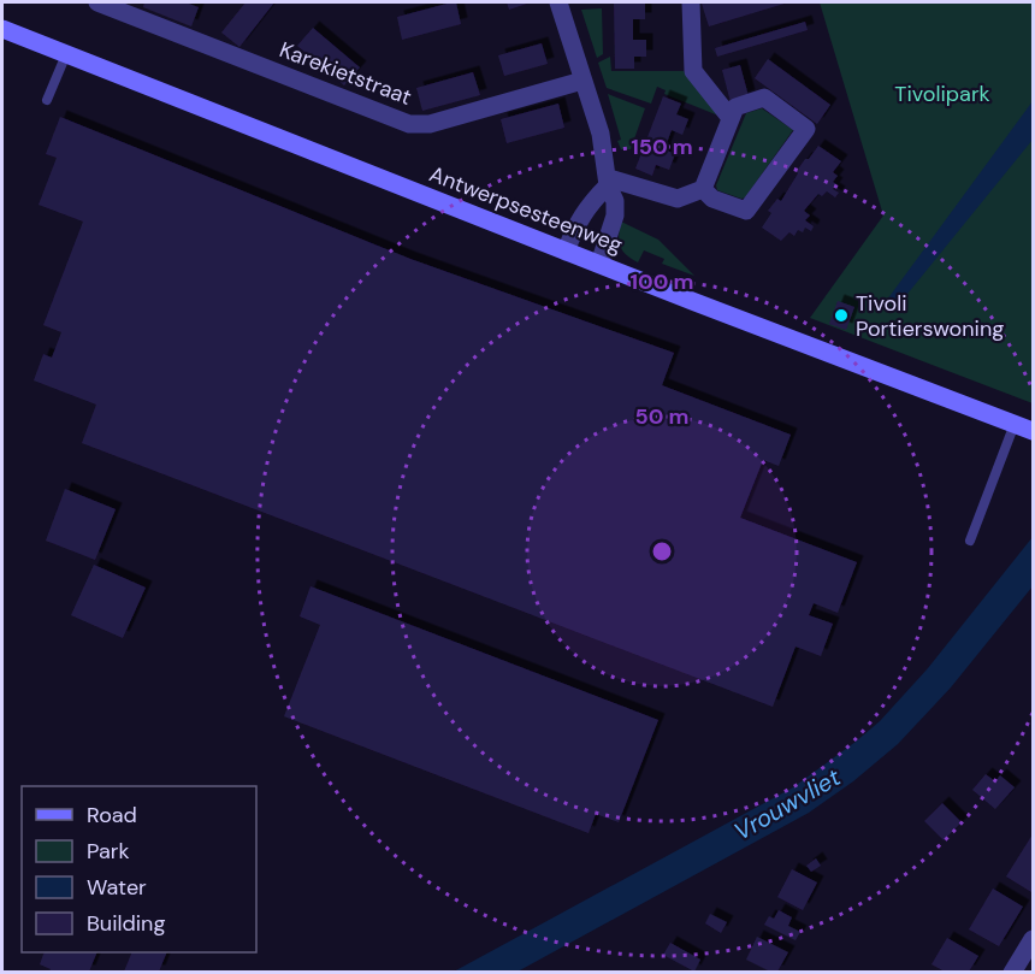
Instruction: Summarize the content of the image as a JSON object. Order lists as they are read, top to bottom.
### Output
{
  "streets": {
    "main road": ["Antwerpsesteenweg"],
    "street": ["Karekietstraat"]
  },
  "water": ["Vrouwvliet"],
  "parks": ["Tivolipark"],
  "places": ["Tivoli Portierswoning"],
  "legend": [
    "Road",
    "Park",
    "Water",
    "Building"
  ],
  "rings": ["150 m", "100 m", "50 m"]
}
